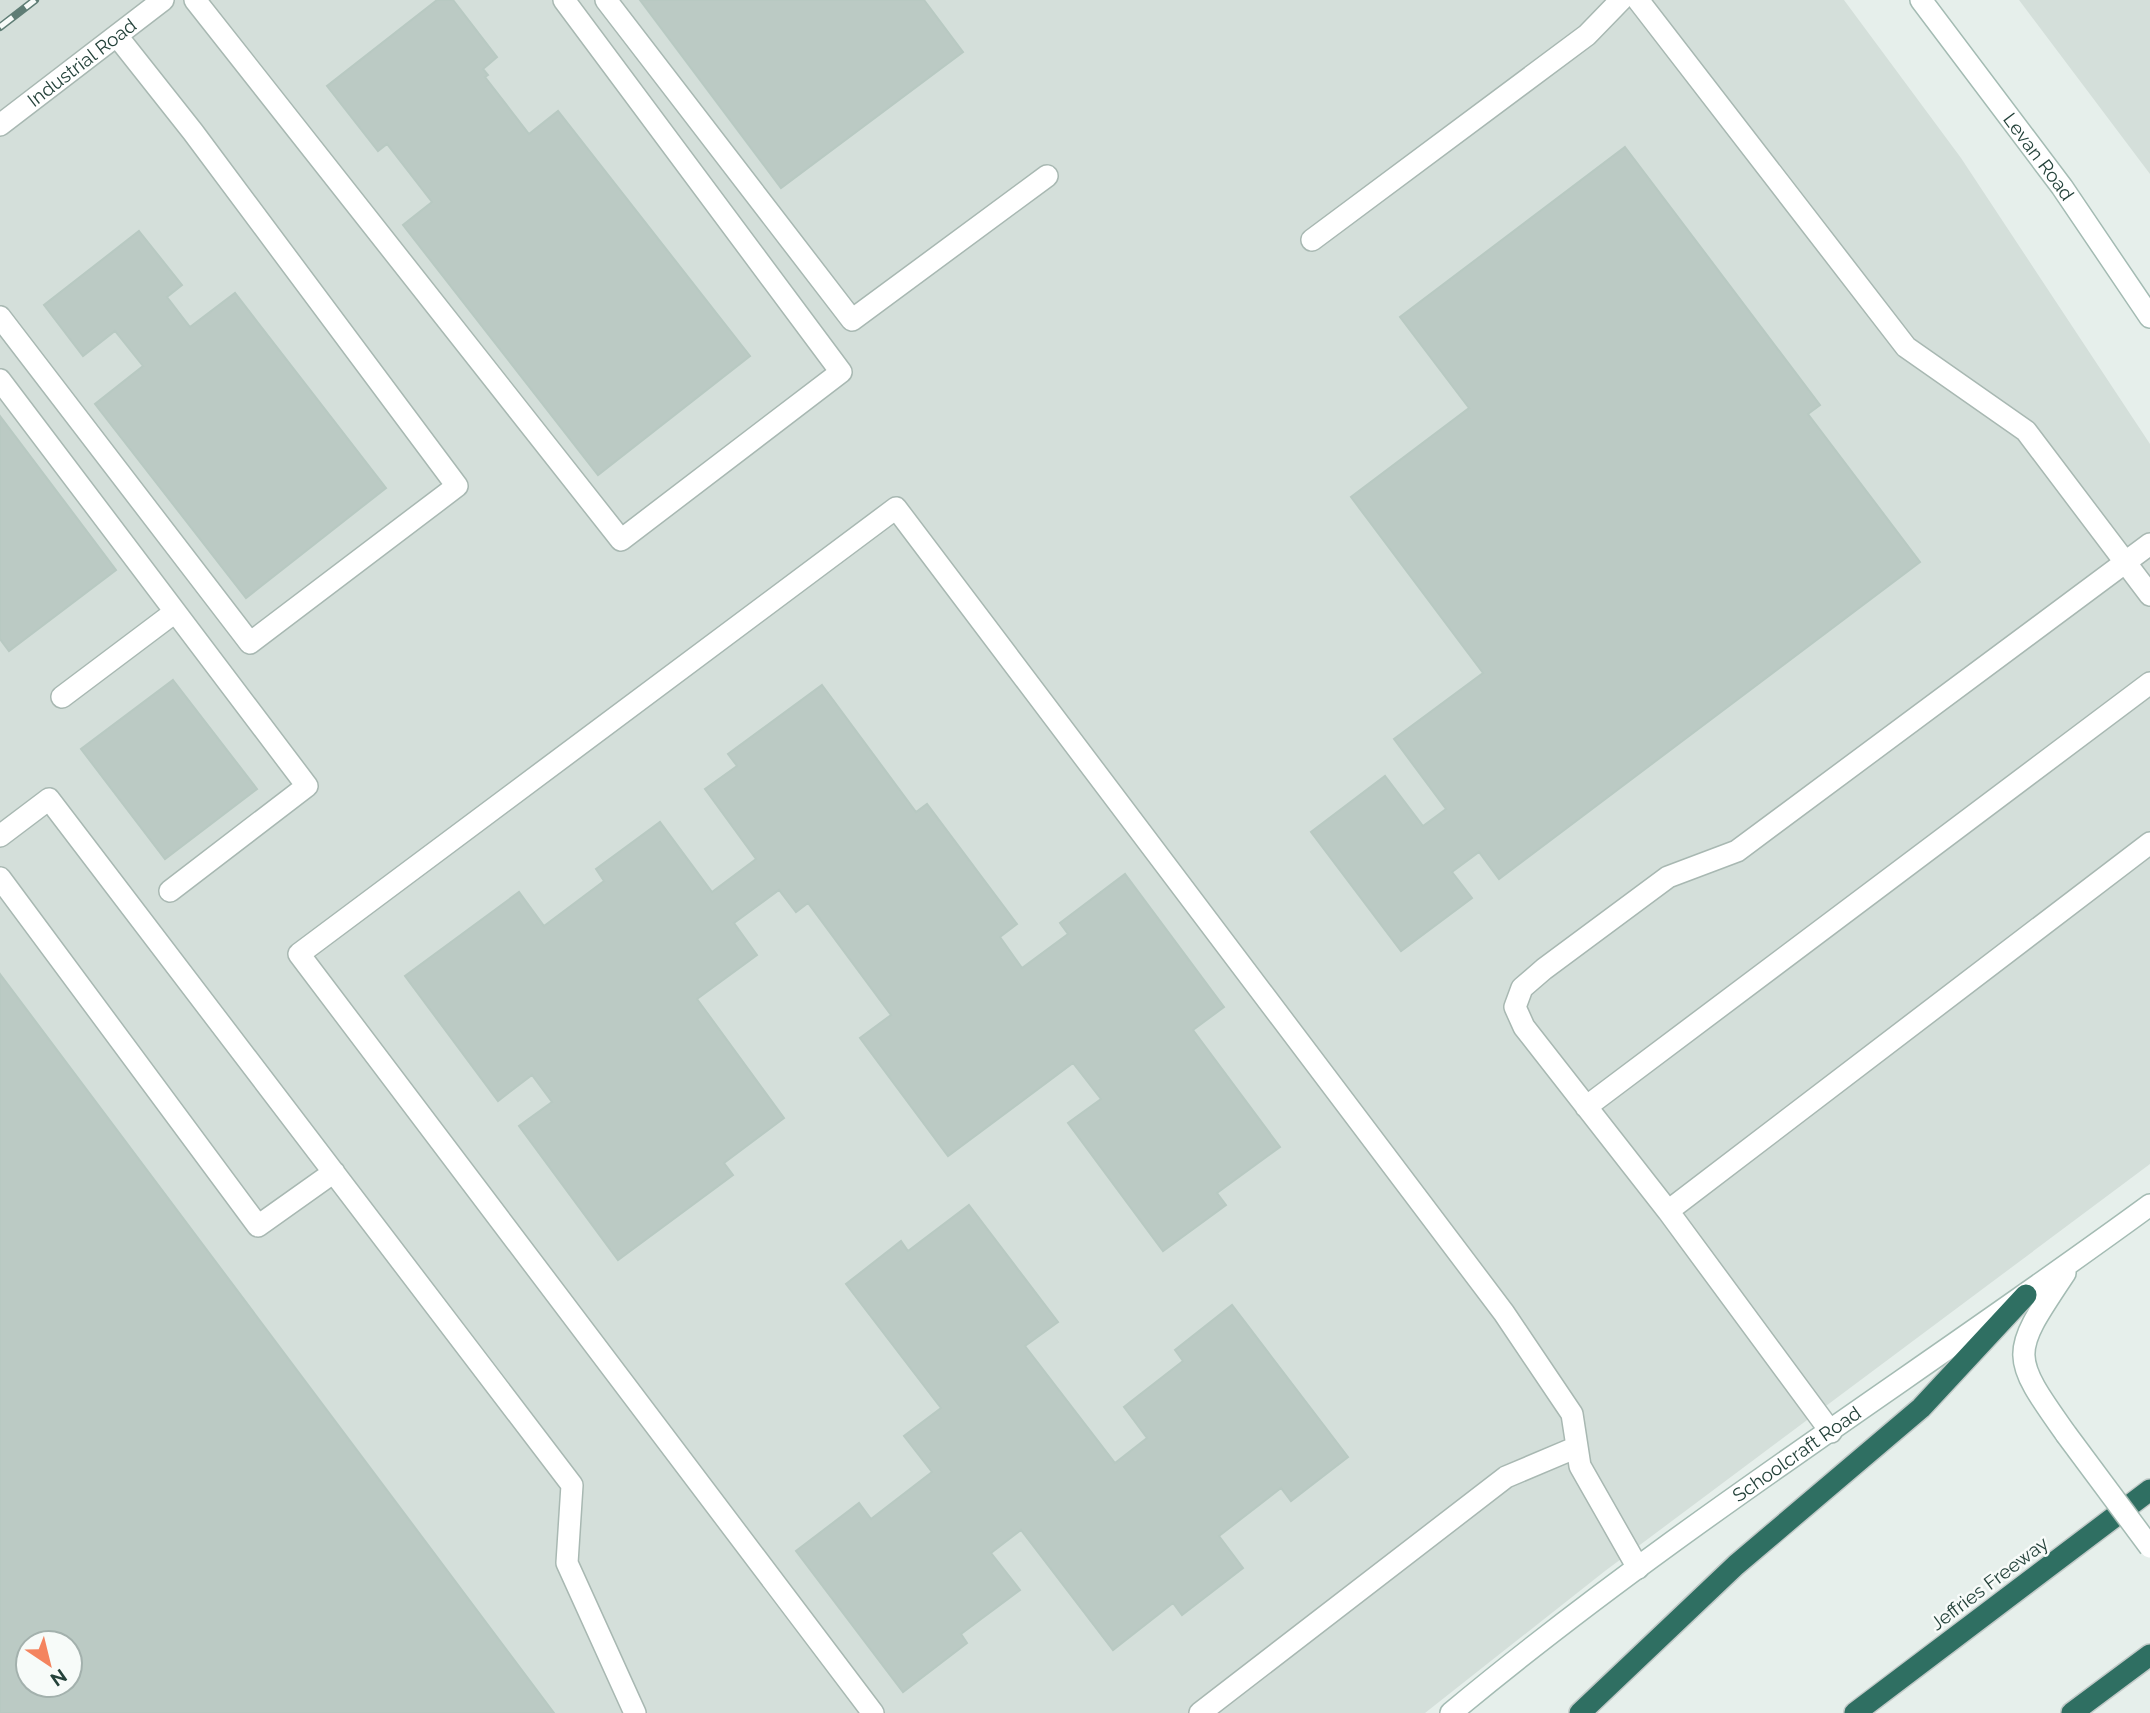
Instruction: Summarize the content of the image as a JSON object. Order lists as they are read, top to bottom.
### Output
{
  "streets": {
    "highway": ["Jeffries Freeway"],
    "main road": ["Industrial Road", "Levan Road", "Schoolcraft Road"]
  },
  "north": "bottom right"
}
